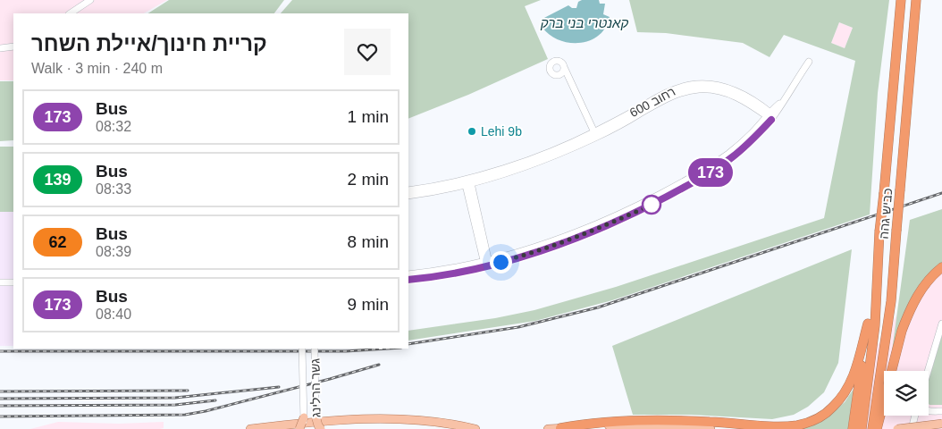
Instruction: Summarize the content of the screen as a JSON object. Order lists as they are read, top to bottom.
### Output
{
  "streets": {
    "highway": ["כביש גהה"],
    "street": ["רחוב 600", "גשר הרלינג"]
  },
  "water": ["קאנטרי בני ברק"],
  "places": ["Lehi 9b"],
  "lines": ["bus line 173"],
  "page": {
    "on_map": "173",
    "heading": ["קריית חינוך/איילת השחר", "Walk · 3 min · 240 m"],
    "list": [
      {
        "mark": "173",
        "name": "Bus",
        "note": "08:32",
        "value": "1 min"
      },
      {
        "mark": "139",
        "name": "Bus",
        "note": "08:33",
        "value": "2 min"
      },
      {
        "mark": "62",
        "name": "Bus",
        "note": "08:39",
        "value": "8 min"
      },
      {
        "mark": "173",
        "name": "Bus",
        "note": "08:40",
        "value": "9 min"
      }
    ]
  }
}
